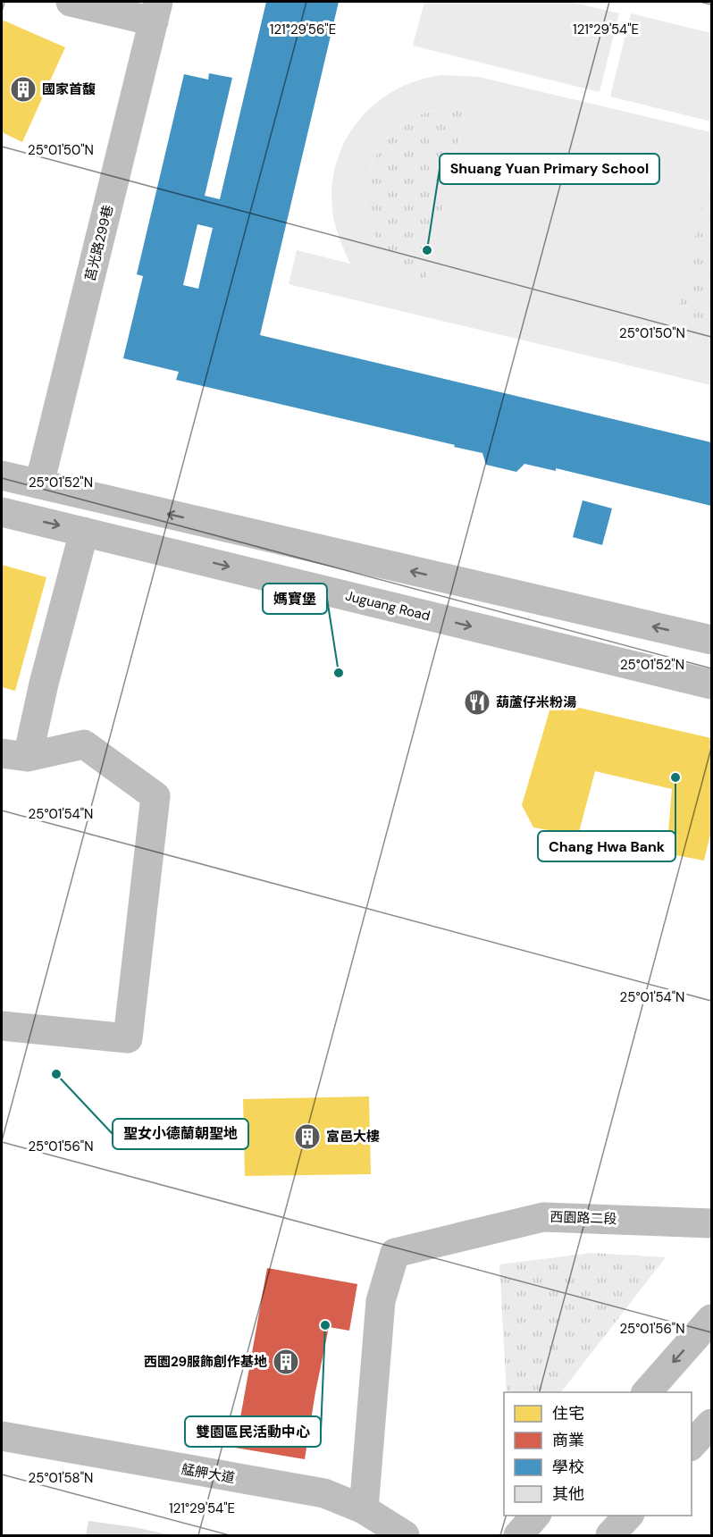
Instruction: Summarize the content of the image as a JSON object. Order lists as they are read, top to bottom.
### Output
{
  "streets": {
    "street": [
      "莒光路299巷",
      "Juguang Road",
      "西園路二段",
      "艋舺大道"
    ]
  },
  "crossings": [
    ["西園路二段", "艋舺大道"]
  ],
  "places": {
    "building": ["國家首馥", "富邑大樓", "西園29服飾創作基地"],
    "other": [
      "Shuang Yuan Primary School",
      "媽寶堡",
      "Chang Hwa Bank",
      "聖女小德蘭朝聖地",
      "雙園區民活動中心"
    ],
    "restaurant": ["葫蘆仔米粉湯"]
  },
  "legend": [
    "住宅",
    "商業",
    "學校",
    "其他"
  ],
  "coordinates": [
    "121°29'56\"E",
    "121°29'54\"E",
    "25°01'50\"N",
    "25°01'52\"N",
    "25°01'54\"N",
    "25°01'56\"N",
    "25°01'58\"N"
  ]
}
